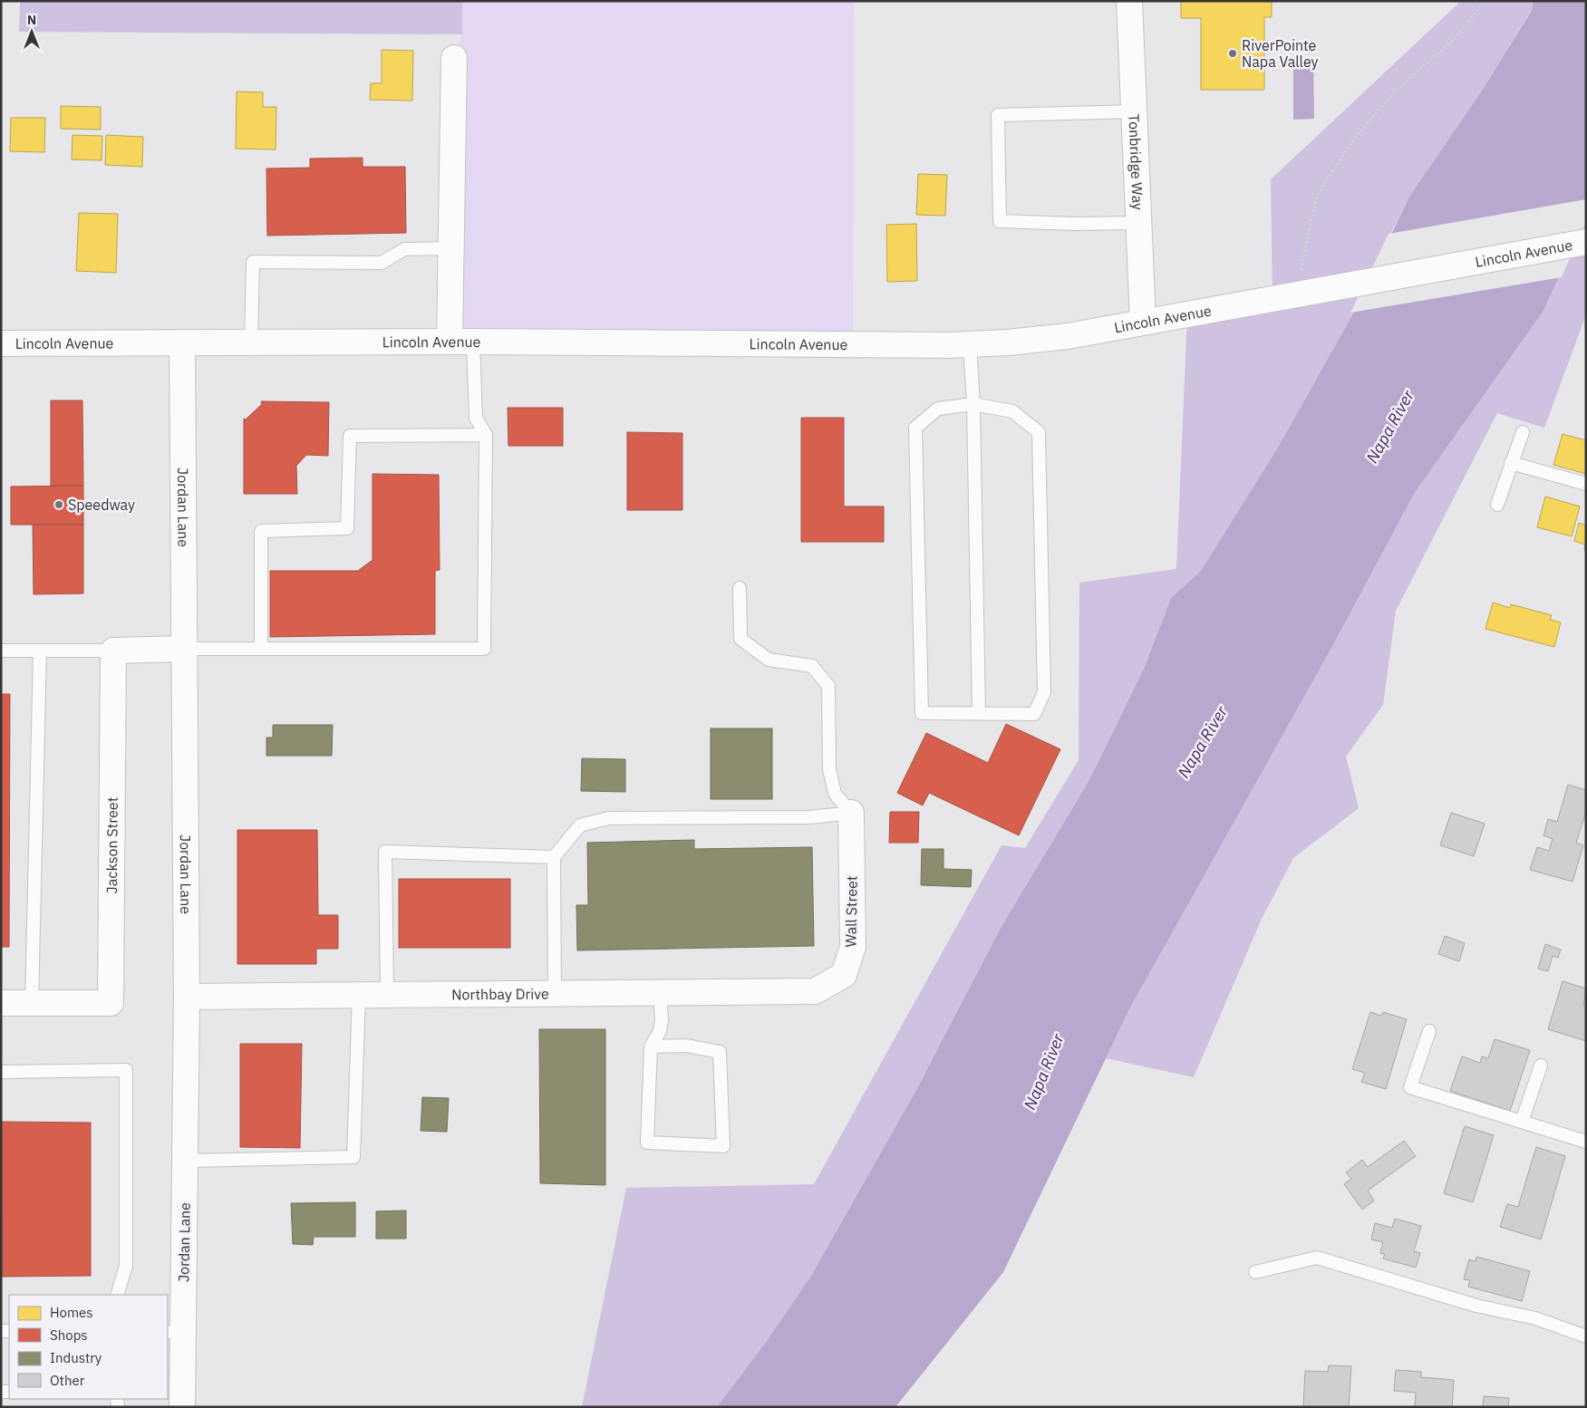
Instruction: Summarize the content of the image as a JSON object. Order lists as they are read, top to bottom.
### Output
{
  "streets": {
    "street": [
      "Tonbridge Way",
      "Lincoln Avenue",
      "Jordan Lane",
      "Jackson Street",
      "Wall Street",
      "Northbay Drive"
    ]
  },
  "crossings": [
    ["Tonbridge Way", "Lincoln Avenue"],
    ["Lincoln Avenue", "Jordan Lane"],
    ["Jordan Lane", "Northbay Drive"],
    ["Wall Street", "Northbay Drive"]
  ],
  "water": ["Napa River"],
  "places": ["RiverPointe Napa Valley", "Speedway"],
  "legend": [
    "Homes",
    "Shops",
    "Industry",
    "Other"
  ],
  "north": "top"
}
